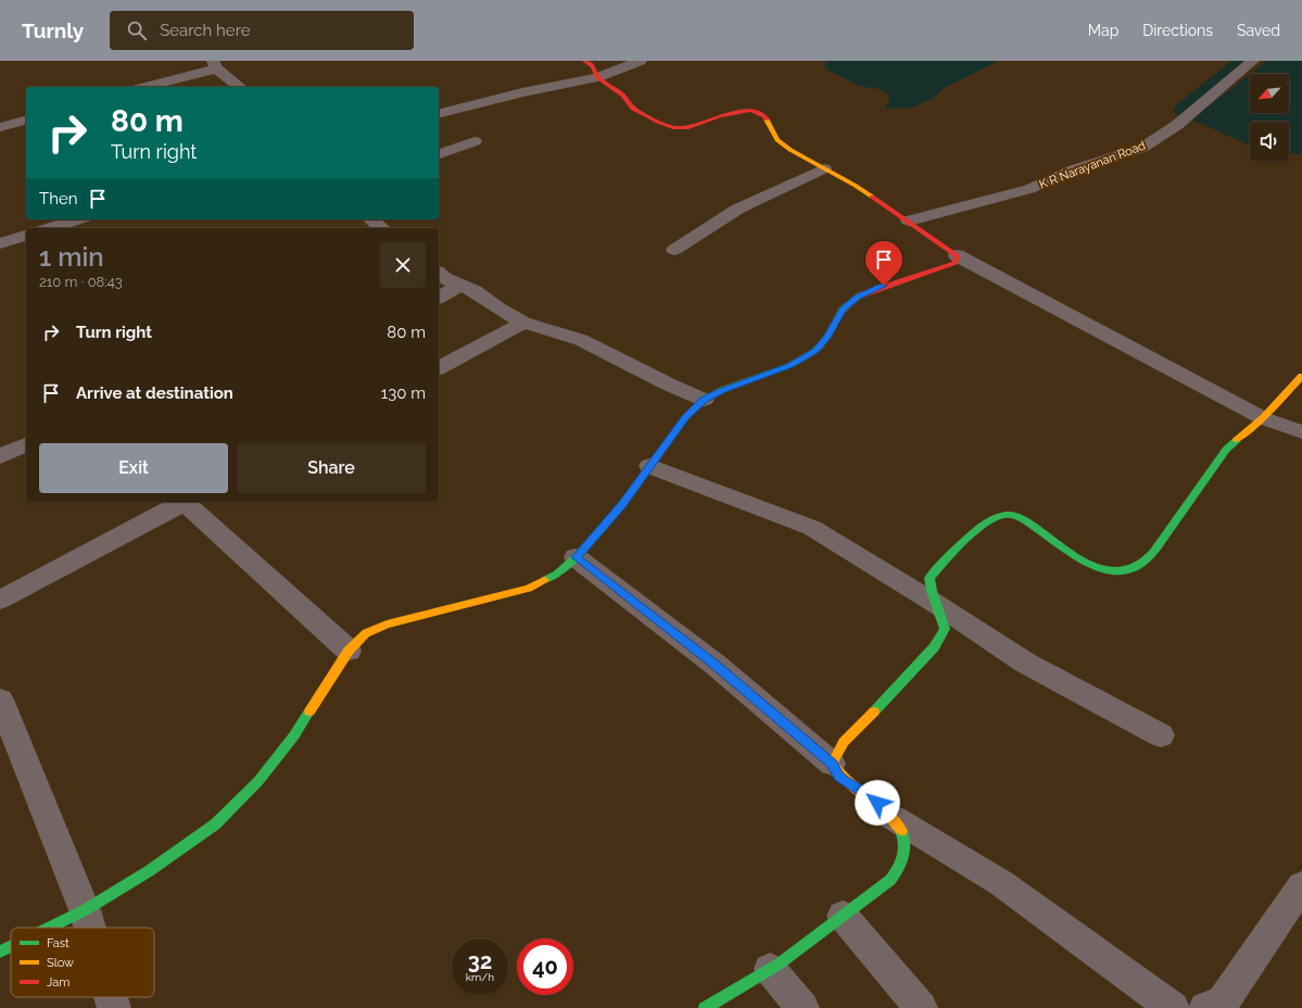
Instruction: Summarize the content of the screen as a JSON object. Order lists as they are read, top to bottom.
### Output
{
  "streets": {
    "street": ["K R Narayanan Road"]
  },
  "legend": ["Fast", "Slow", "Jam"],
  "north": "bottom left",
  "page": {
    "header": "Turnly",
    "search": "Search here",
    "nav": ["Map", "Directions", "Saved"],
    "turn": ["80 m", "Turn right"],
    "then": "Then",
    "heading": ["1 min", "210 m · 08:43"],
    "list": [
      {
        "name": "Turn right",
        "value": "80 m"
      },
      {
        "name": "Arrive at destination",
        "value": "130 m"
      }
    ],
    "buttons": ["Exit", "Share"],
    "speed": "32 km/h",
    "limit": "40"
  }
}
